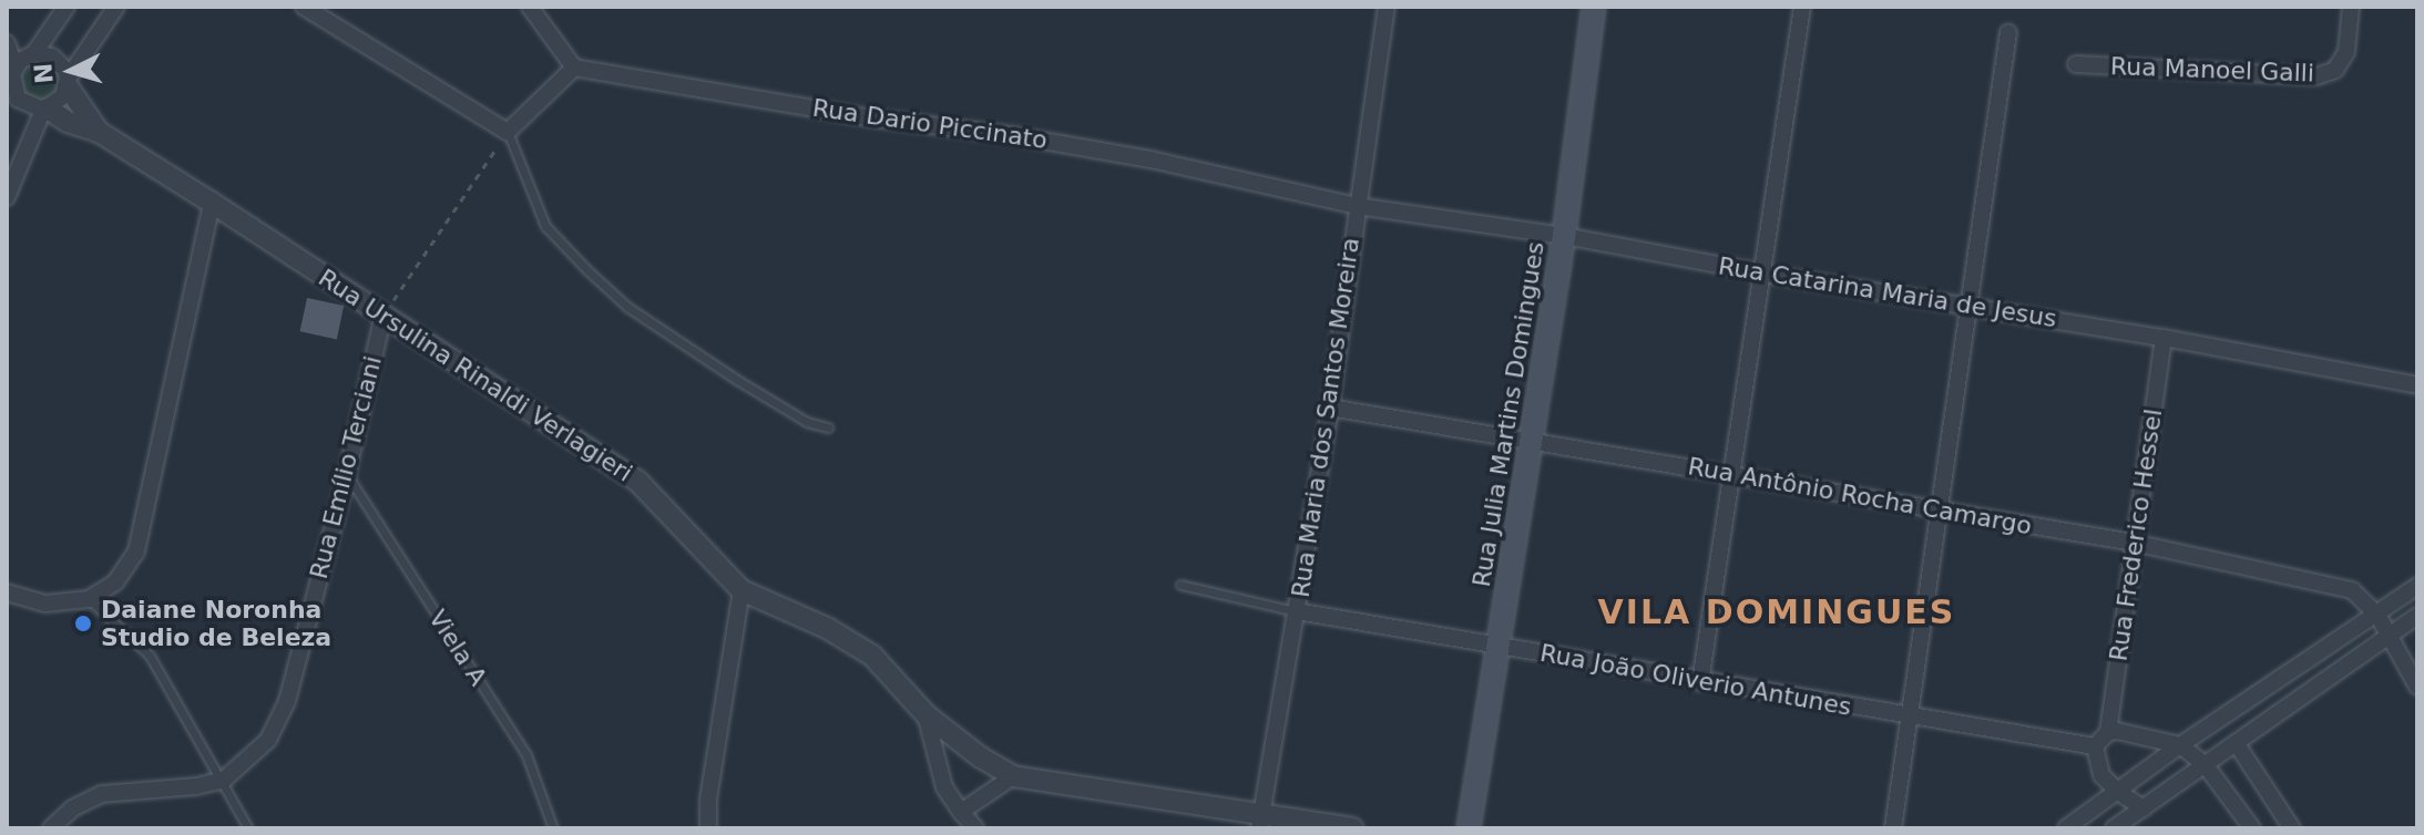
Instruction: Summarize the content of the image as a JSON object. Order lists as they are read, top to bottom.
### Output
{
  "streets": {
    "main road": ["Rua Julia Martins Domingues"],
    "street": [
      "Rua Manoel Galli",
      "Rua Dario Piccinato",
      "Rua Catarina Maria de Jesus",
      "Rua Ursulina Rinaldi Verlagieri",
      "Rua Maria dos Santos Moreira",
      "Rua Emílio Terciani",
      "Rua Antônio Rocha Camargo",
      "Rua Frederico Hessel",
      "Rua João Oliverio Antunes"
    ],
    "lane": ["Viela A"]
  },
  "crossings": [
    ["Rua Dario Piccinato", "Rua Catarina Maria de Jesus"],
    ["Rua Dario Piccinato", "Rua Maria dos Santos Moreira"],
    ["Rua Catarina Maria de Jesus", "Rua Julia Martins Domingues"],
    ["Rua Catarina Maria de Jesus", "Rua Maria dos Santos Moreira"],
    ["Rua Catarina Maria de Jesus", "Rua Frederico Hessel"],
    ["Rua Ursulina Rinaldi Verlagieri", "Rua Maria dos Santos Moreira"],
    ["Rua Ursulina Rinaldi Verlagieri", "Rua Emílio Terciani"],
    ["Rua Julia Martins Domingues", "Rua Antônio Rocha Camargo"],
    ["Rua Julia Martins Domingues", "Rua João Oliverio Antunes"],
    ["Rua Maria dos Santos Moreira", "Rua Antônio Rocha Camargo"],
    ["Rua Maria dos Santos Moreira", "Rua João Oliverio Antunes"],
    ["Rua Emílio Terciani", "Viela A"],
    ["Rua Antônio Rocha Camargo", "Rua Frederico Hessel"]
  ],
  "districts": ["VILA DOMINGUES"],
  "places": ["Daiane Noronha Studio de Beleza"],
  "north": "left"
}
